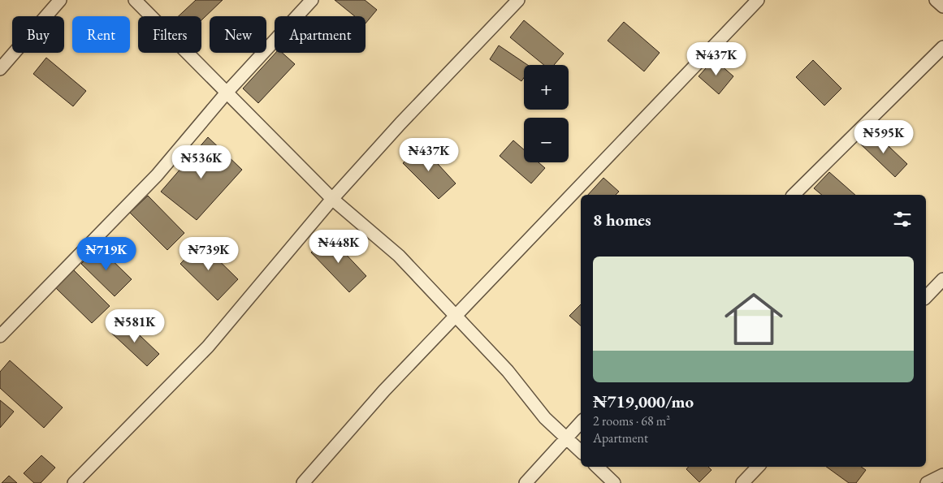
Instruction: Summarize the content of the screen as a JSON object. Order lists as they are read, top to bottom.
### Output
{
  "page": {
    "chip": [
      "Buy",
      "Rent",
      "Filters",
      "New",
      "Apartment"
    ],
    "price": [
      "₦437K",
      "₦595K",
      "₦437K",
      "₦536K",
      "₦448K",
      "₦719K",
      "₦739K",
      "₦581K"
    ],
    "map_buttons": ["+", "−"],
    "heading": "8 homes",
    "list": [
      {
        "name": "₦719,000/mo",
        "note": "2 rooms · 68 m² · Apartment"
      }
    ]
  }
}
